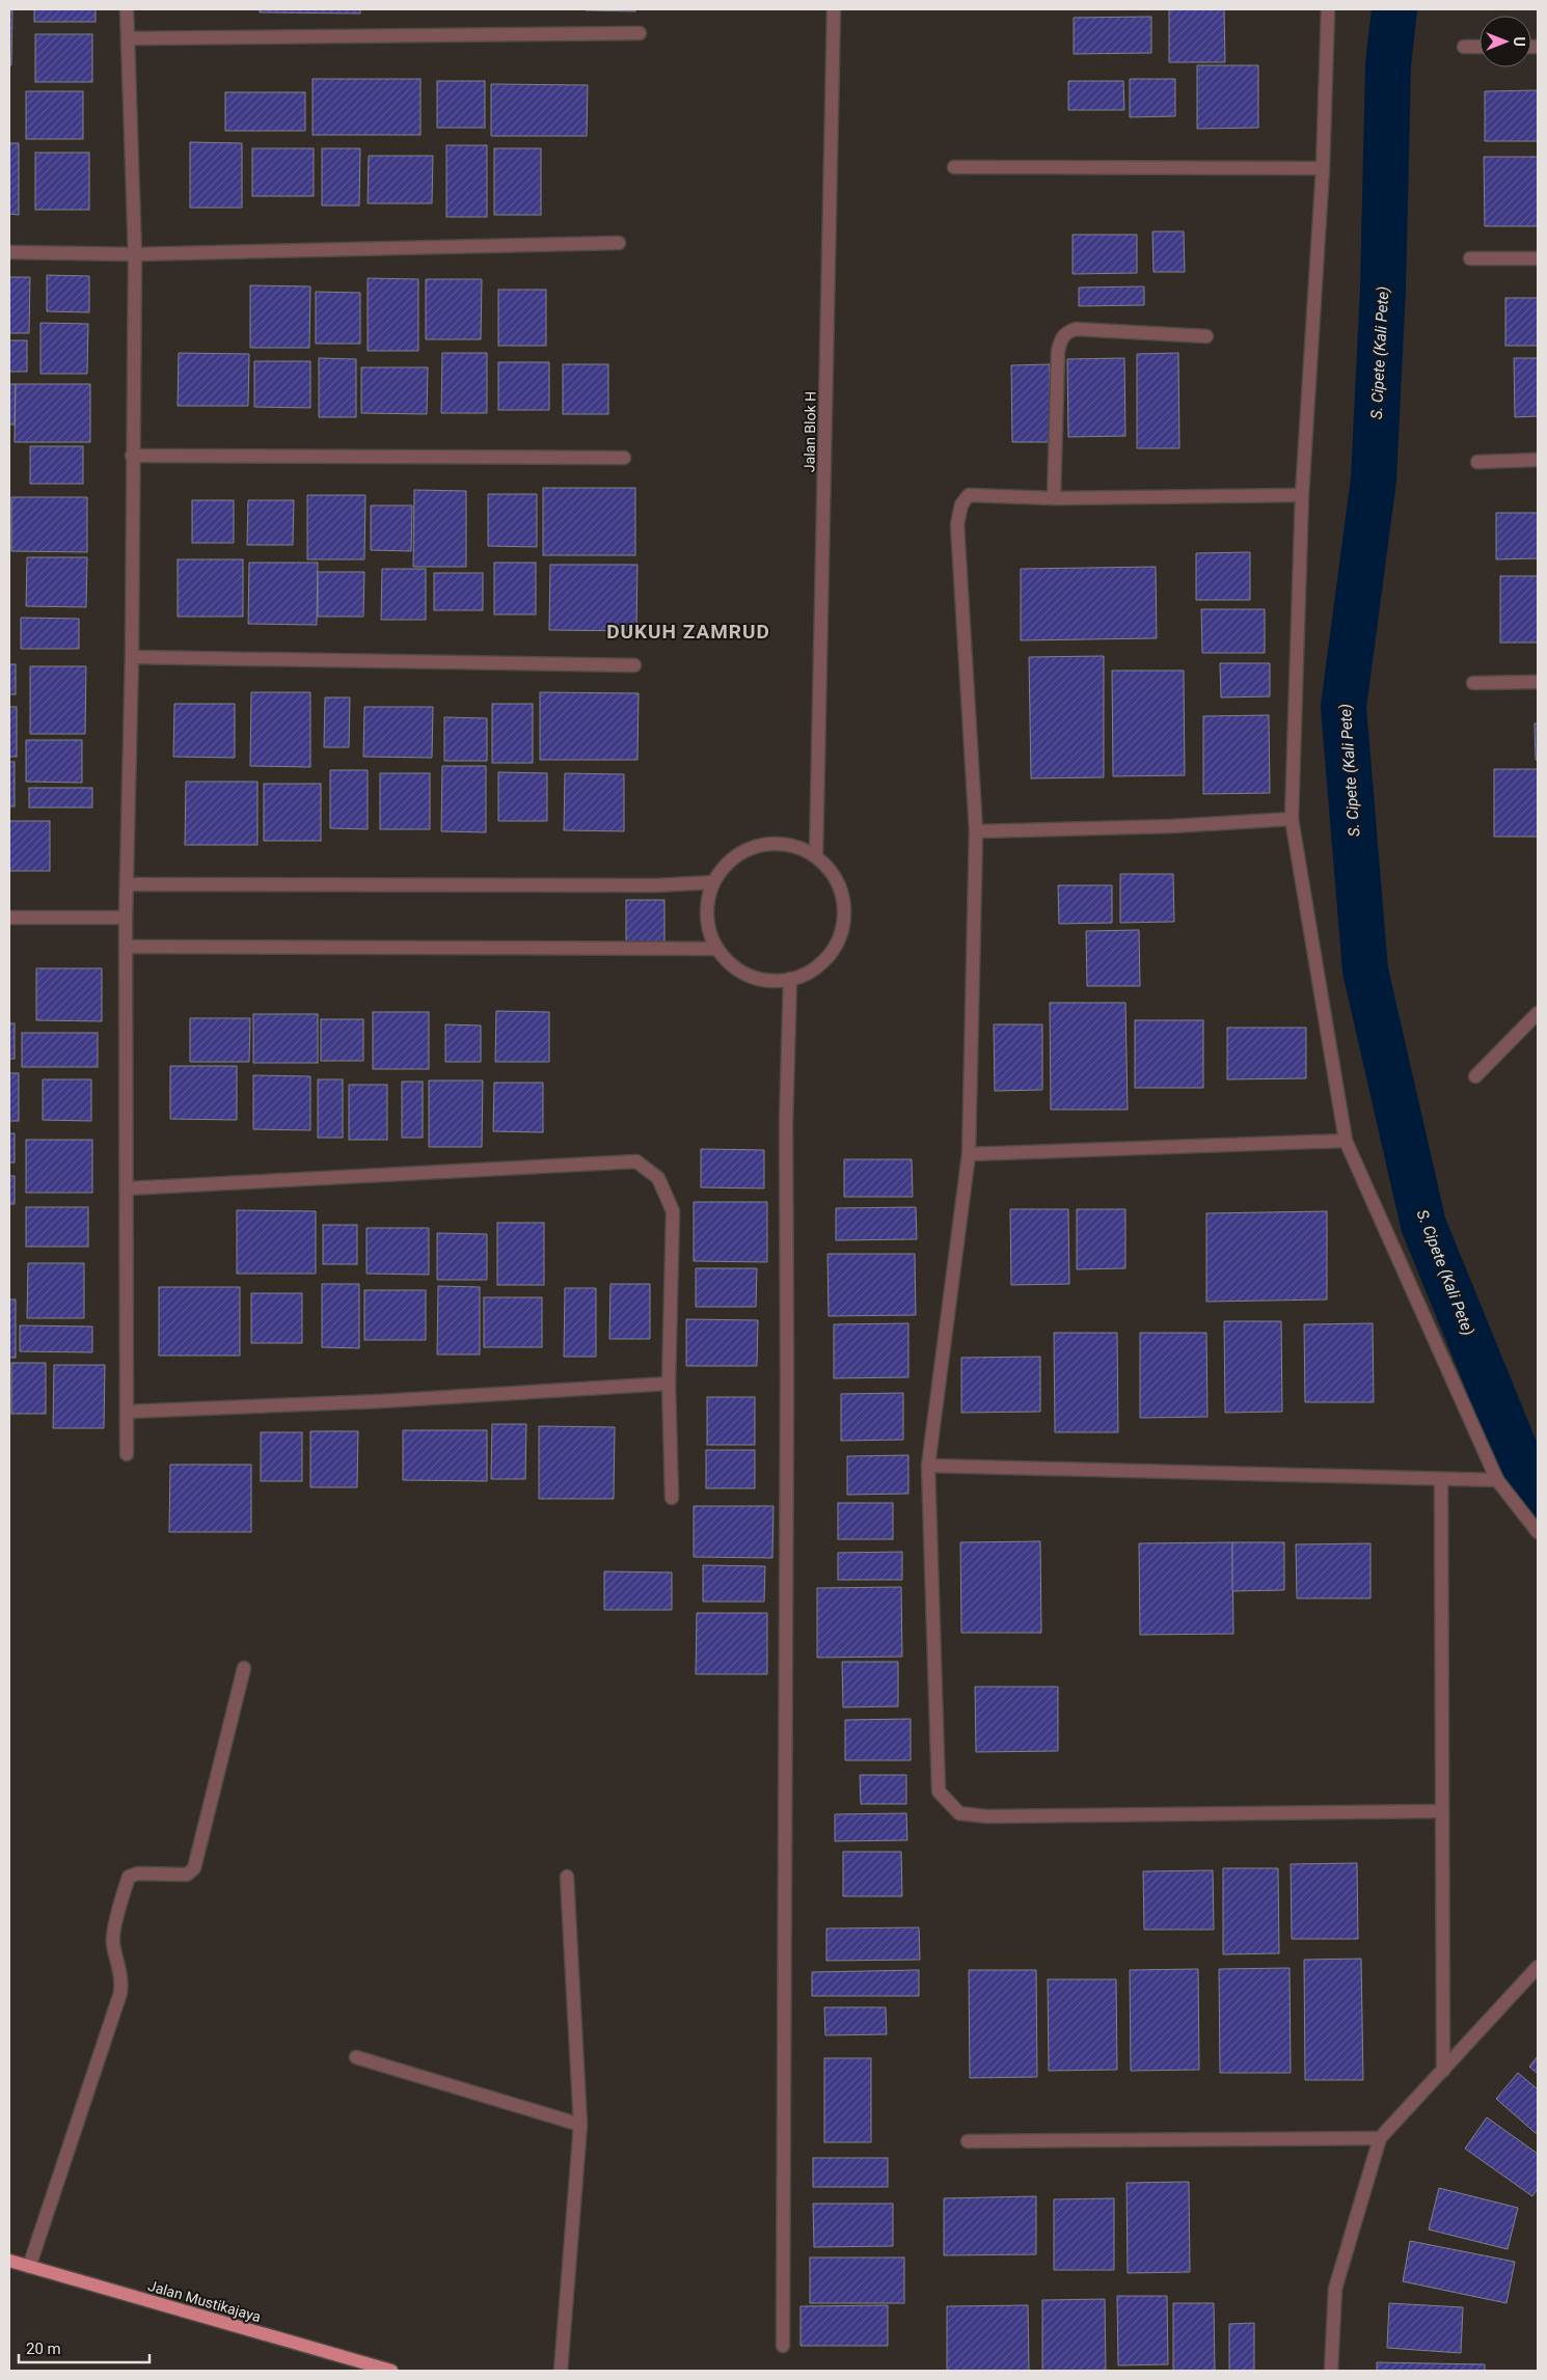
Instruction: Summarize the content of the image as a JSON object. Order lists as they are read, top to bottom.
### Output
{
  "streets": {
    "main road": ["Jalan Mustikajaya"],
    "street": ["Jalan Blok H"]
  },
  "districts": ["DUKUH ZAMRUD"],
  "water": ["S. Cipete (Kali Pete)"],
  "scale_bar": "20 m",
  "north": "right"
}
